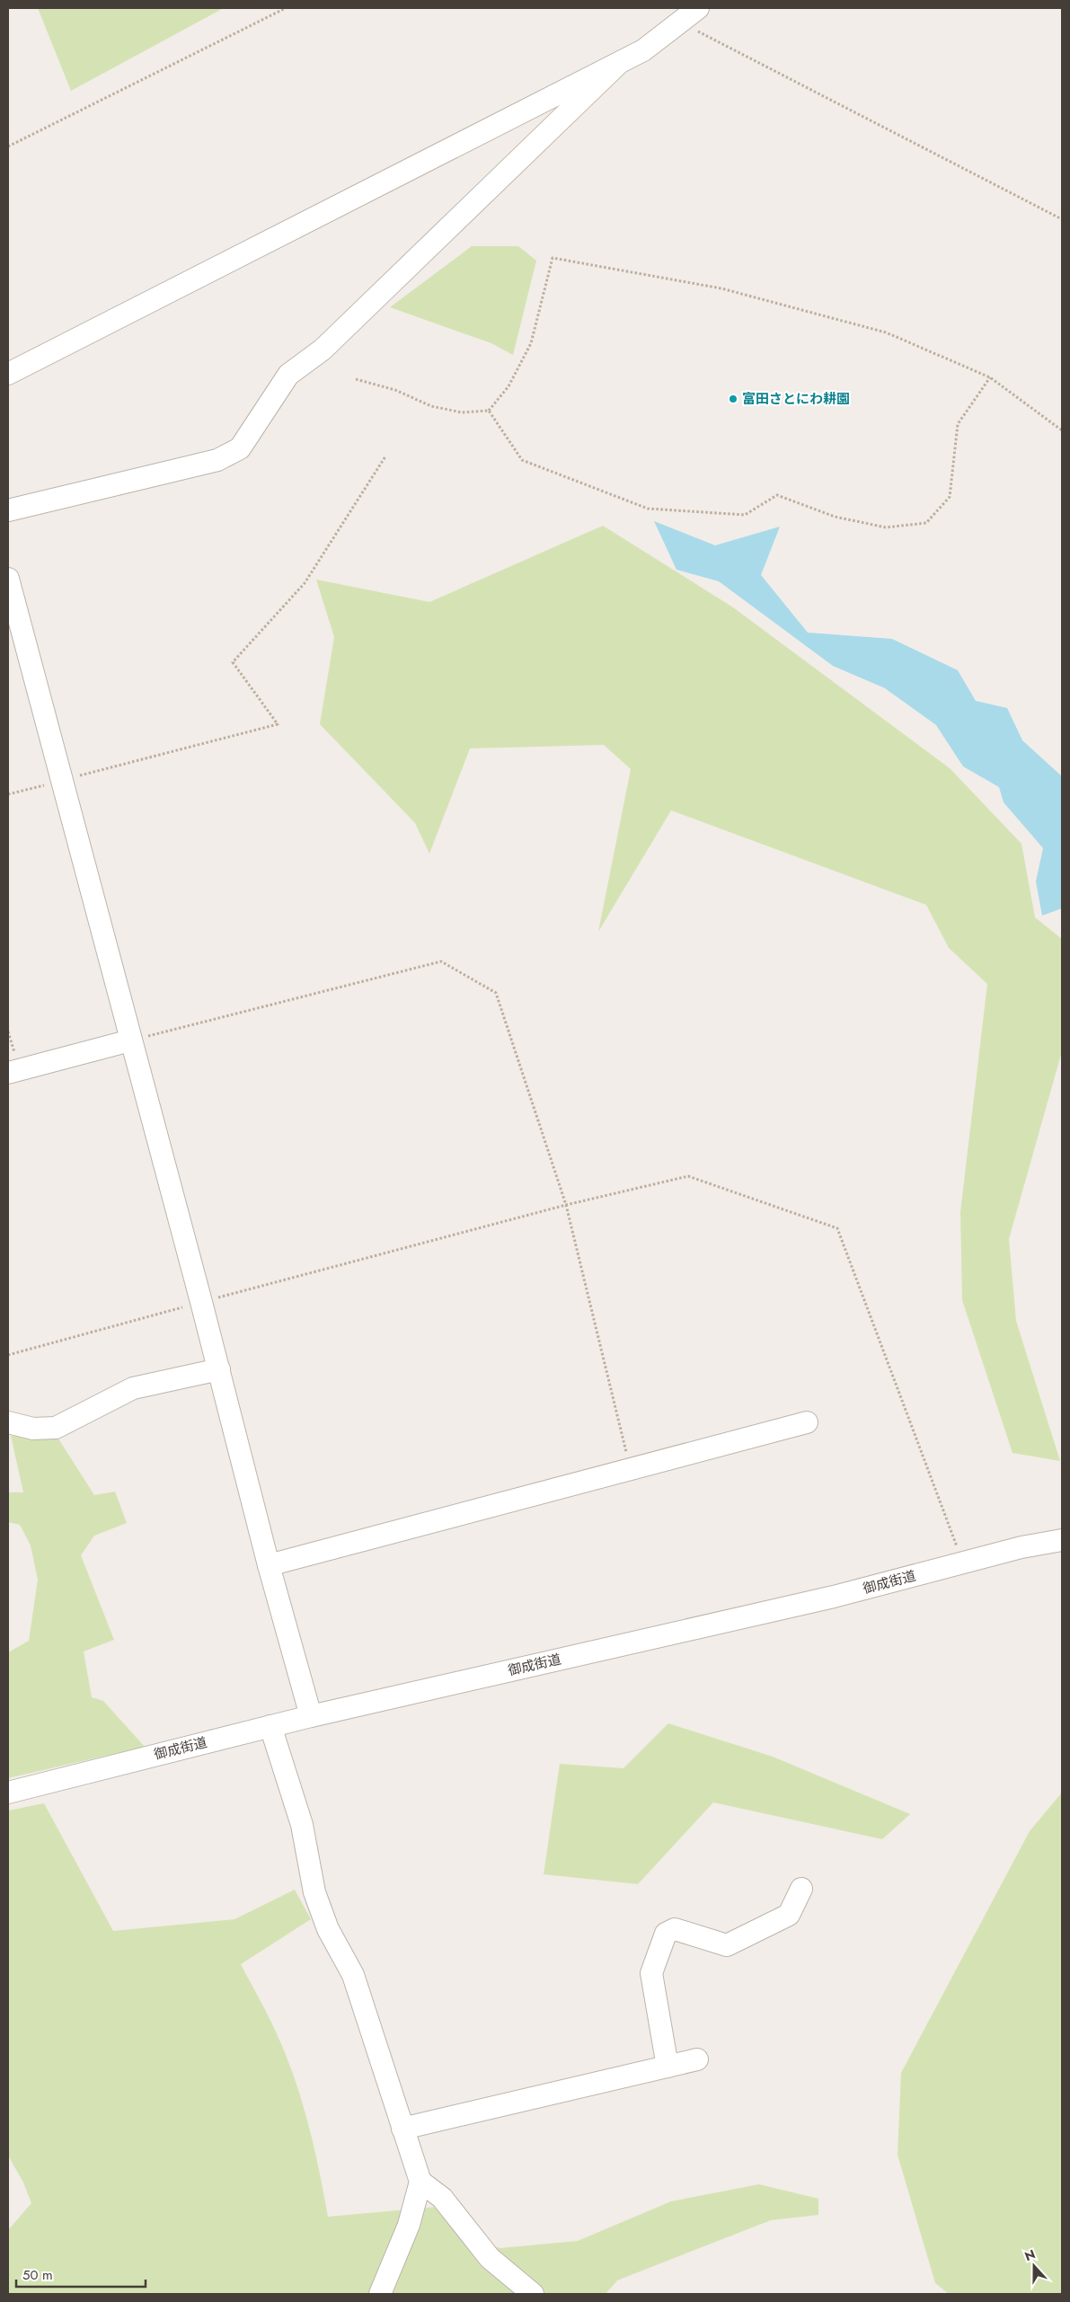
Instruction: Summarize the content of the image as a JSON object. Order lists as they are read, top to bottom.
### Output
{
  "streets": {
    "street": ["御成街道"]
  },
  "places": ["富田さとにわ耕園"],
  "scale_bar": "50 m",
  "north": "top"
}
